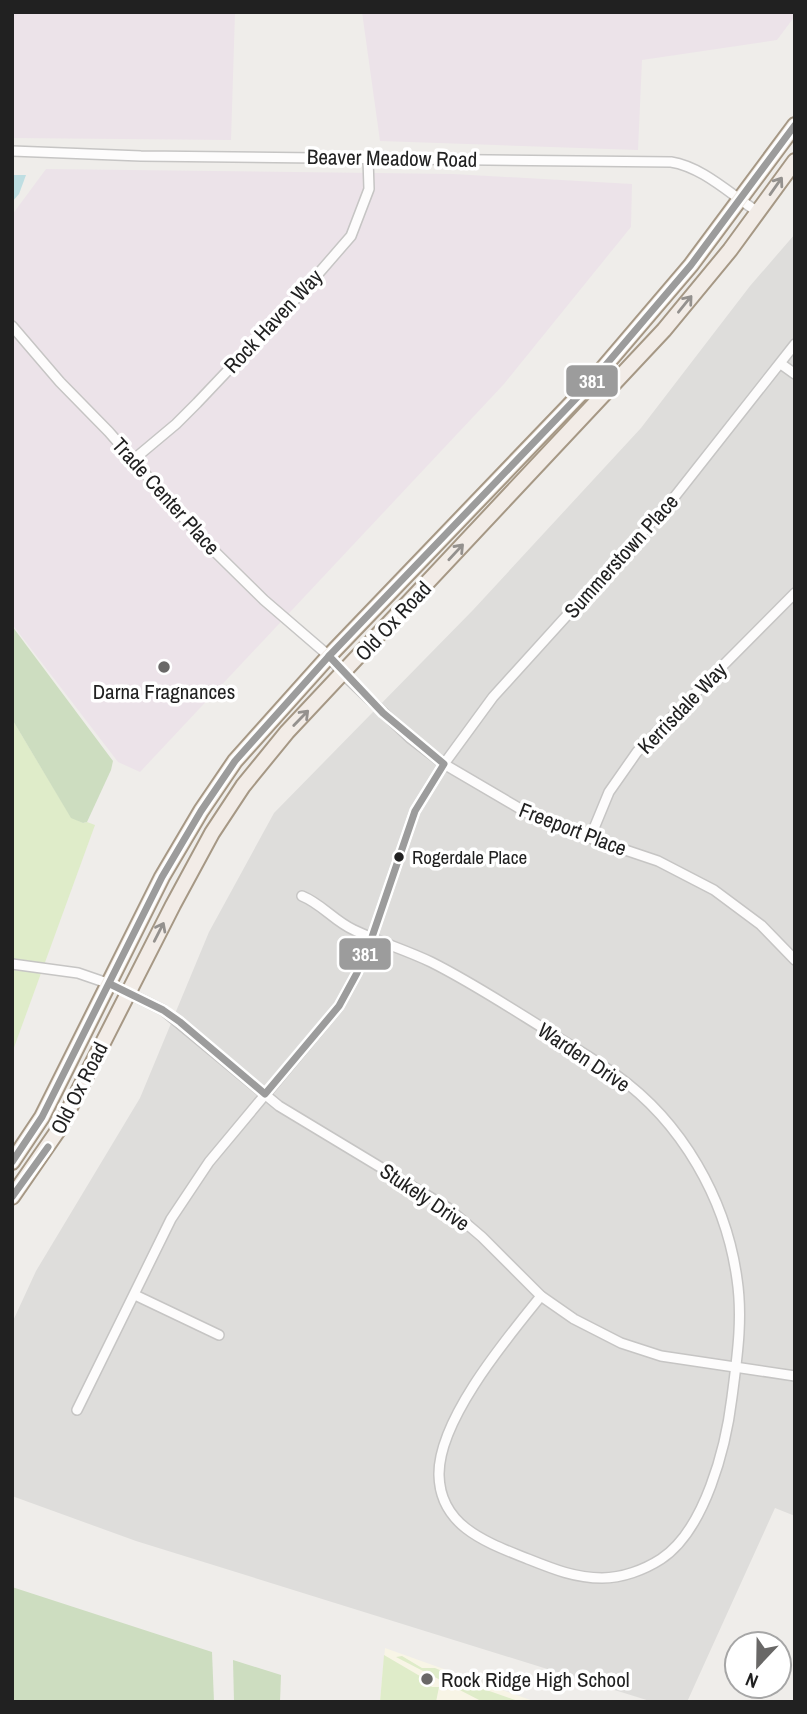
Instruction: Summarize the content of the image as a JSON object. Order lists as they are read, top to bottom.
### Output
{
  "streets": {
    "main road": ["Old Ox Road"],
    "street": [
      "Beaver Meadow Road",
      "Rock Haven Way",
      "Trade Center Place",
      "Summerstown Place",
      "Kerrisdale Way",
      "Freeport Place",
      "Warden Drive",
      "Stukely Drive"
    ]
  },
  "crossings": [
    ["Beaver Meadow Road", "Rock Haven Way"],
    ["Beaver Meadow Road", "Old Ox Road"],
    ["Rock Haven Way", "Trade Center Place"],
    ["Trade Center Place", "Old Ox Road"],
    ["Trade Center Place", "Freeport Place"],
    ["Summerstown Place", "Freeport Place"],
    ["Old Ox Road", "Freeport Place"],
    ["Old Ox Road", "Stukely Drive"],
    ["Kerrisdale Way", "Freeport Place"],
    ["Warden Drive", "Stukely Drive"]
  ],
  "places": ["Darna Fragnances", "Rogerdale Place", "Rock Ridge High School"],
  "lines": ["transit line 381"],
  "north": "bottom"
}
